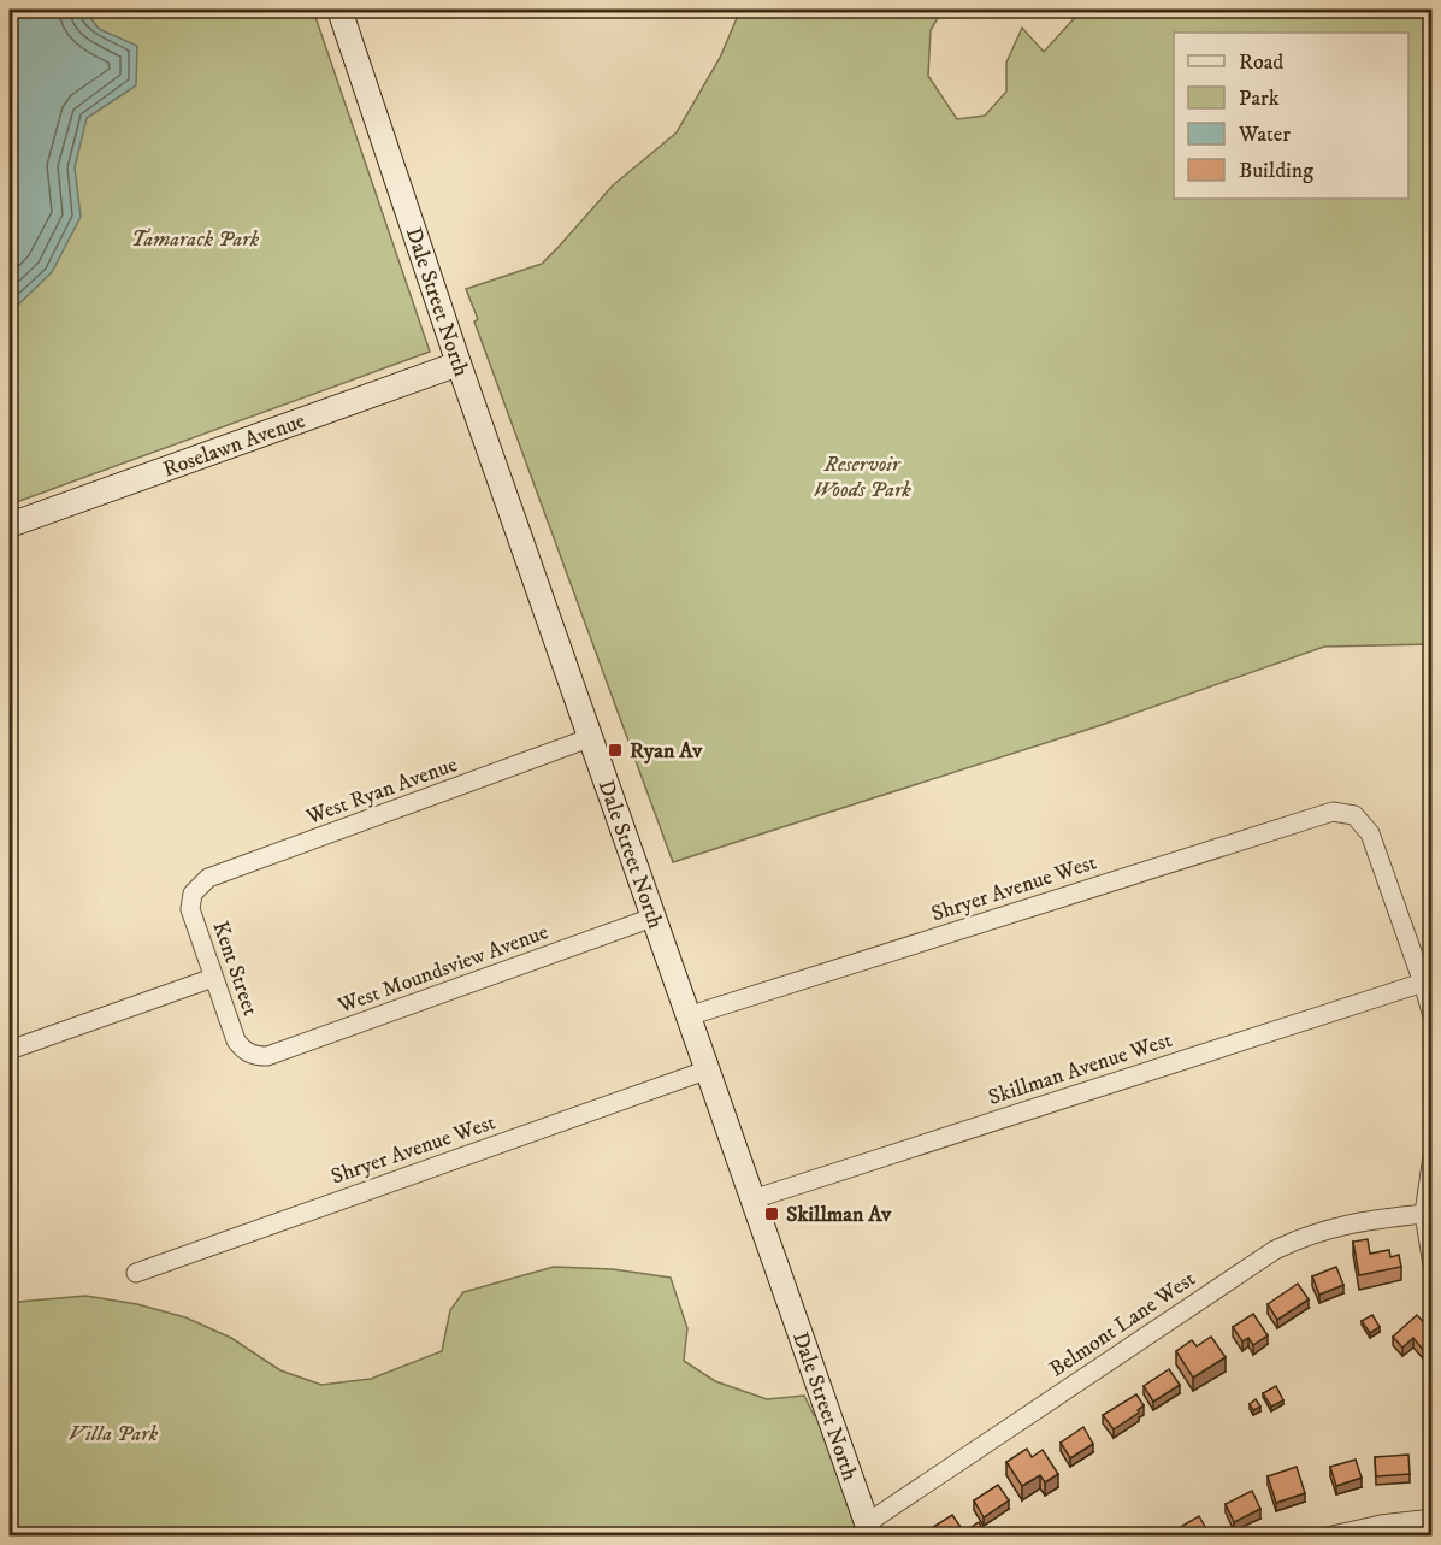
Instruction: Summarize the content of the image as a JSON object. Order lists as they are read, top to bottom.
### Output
{
  "streets": {
    "main road": ["Dale Street North", "Roselawn Avenue"],
    "street": [
      "West Ryan Avenue",
      "Shryer Avenue West",
      "Kent Street",
      "West Moundsview Avenue",
      "Skillman Avenue West",
      "Belmont Lane West"
    ]
  },
  "crossings": [
    ["Dale Street North", "Roselawn Avenue"],
    ["Dale Street North", "West Ryan Avenue"],
    ["Dale Street North", "Shryer Avenue West"],
    ["Dale Street North", "West Moundsview Avenue"],
    ["Dale Street North", "Skillman Avenue West"],
    ["Dale Street North", "Belmont Lane West"],
    ["West Ryan Avenue", "Kent Street"],
    ["Shryer Avenue West", "Skillman Avenue West"],
    ["Kent Street", "West Moundsview Avenue"]
  ],
  "parks": ["Tamarack Park", "Reservoir Woods Park", "Villa Park"],
  "places": {
    "transit": ["Ryan Av", "Skillman Av"]
  },
  "legend": [
    "Road",
    "Park",
    "Water",
    "Building"
  ]
}
